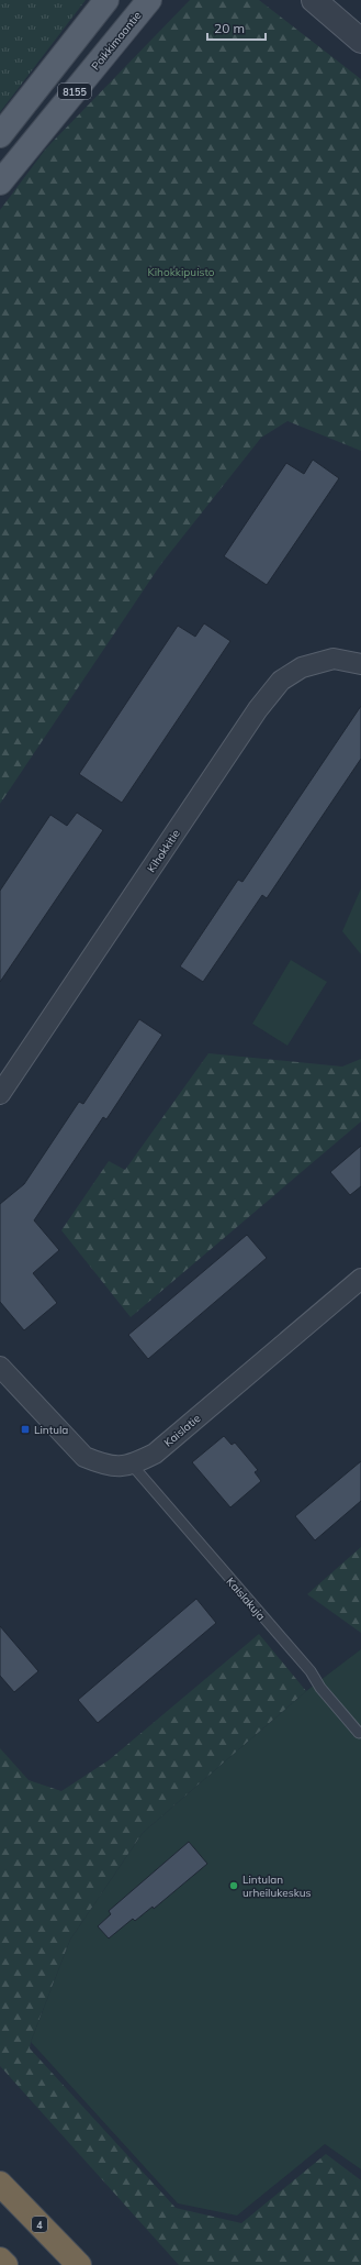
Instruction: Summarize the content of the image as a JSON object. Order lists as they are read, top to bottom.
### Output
{
  "streets": {
    "highway": ["4"],
    "main road": ["Poikkimaantie", "8155"],
    "street": ["Kihokkitie", "Kaislatie"],
    "lane": ["Kaislakuja"]
  },
  "crossings": [
    ["Kaislatie", "Kaislakuja"]
  ],
  "parks": ["Kihokkipuisto"],
  "places": {
    "transit": ["Lintula"],
    "other": ["Lintulan urheilukeskus"]
  },
  "scale_bar": "20 m"
}
